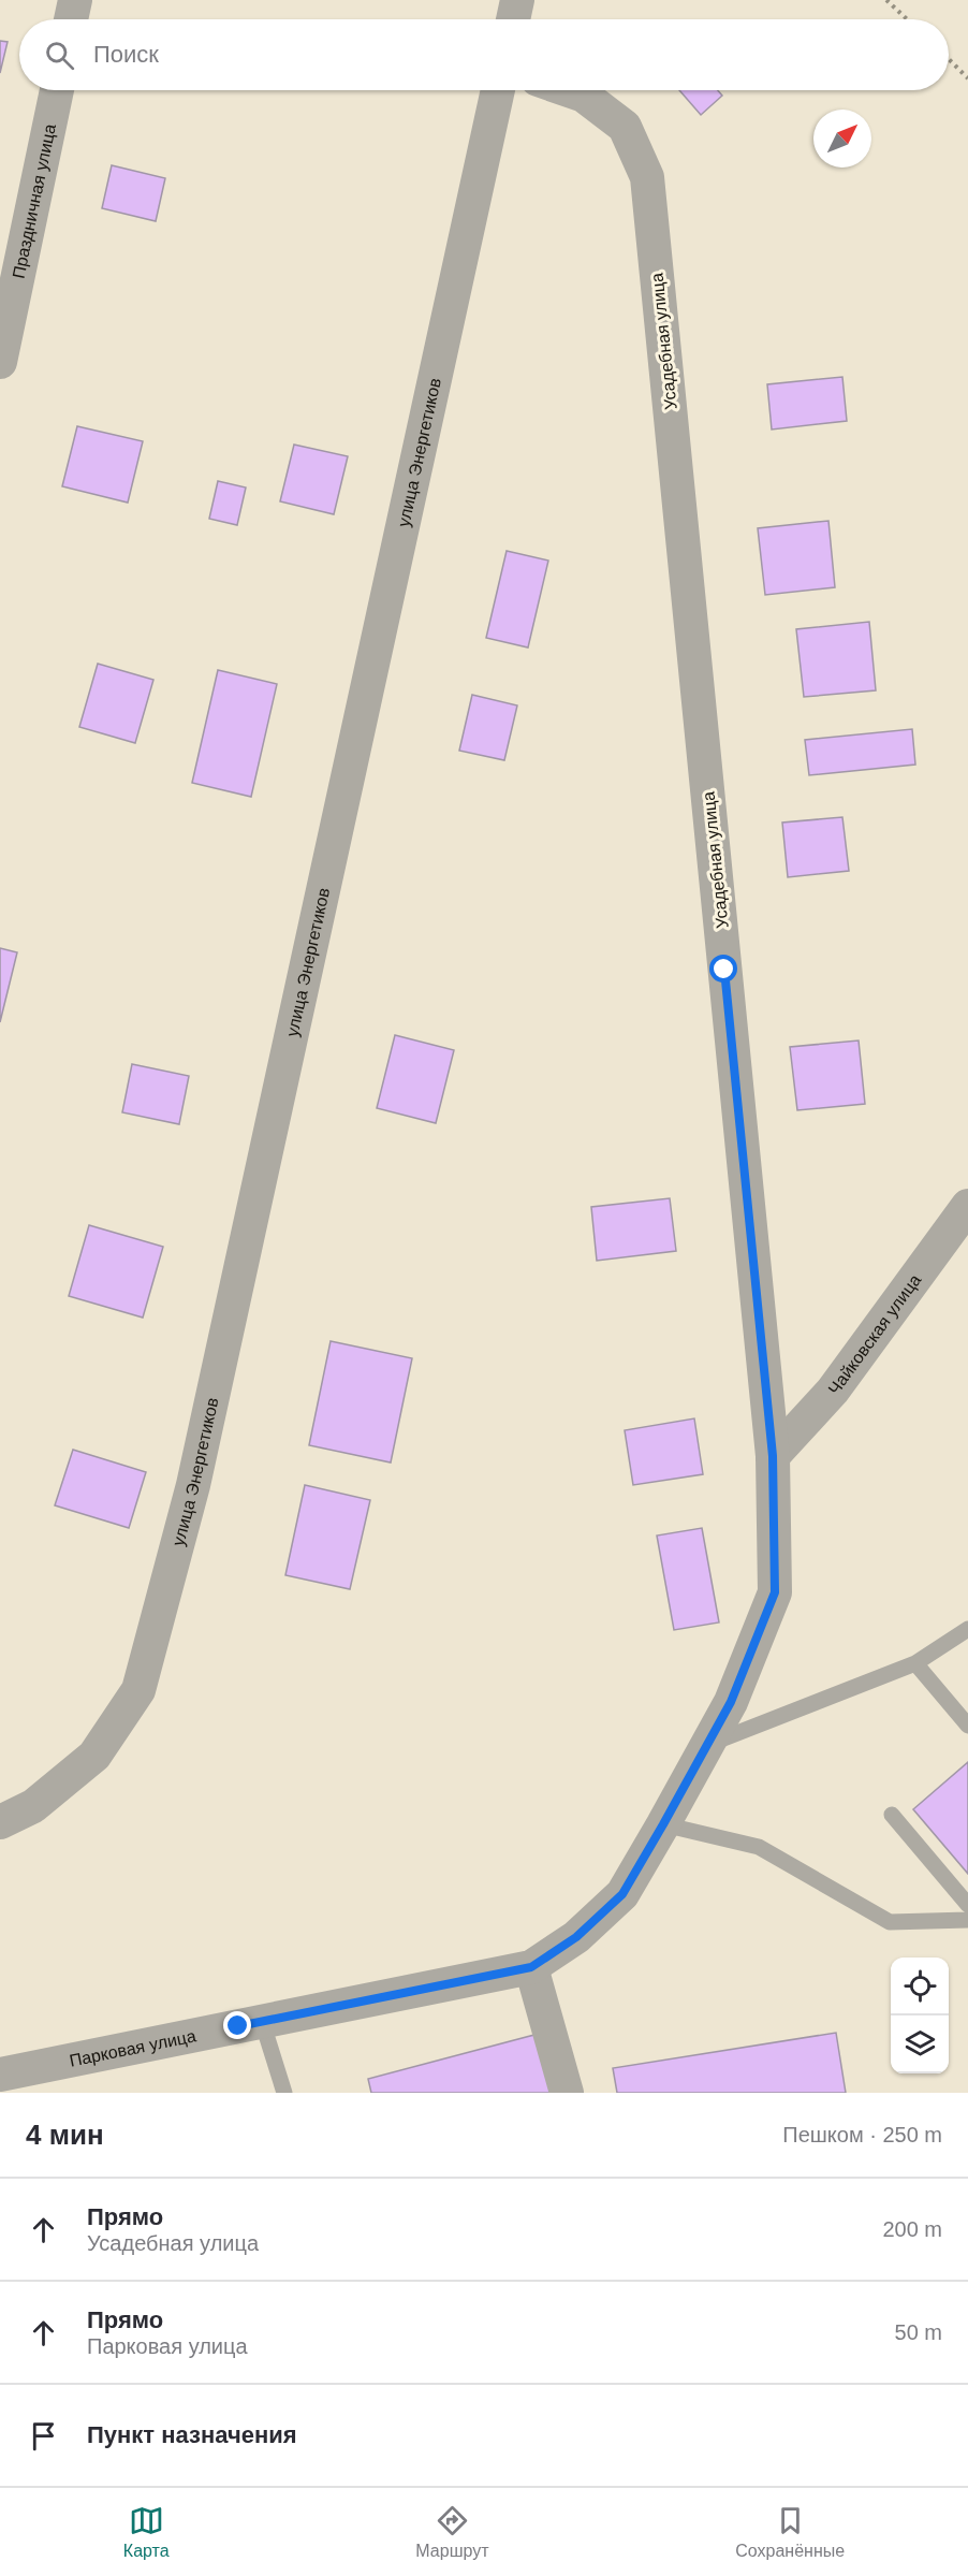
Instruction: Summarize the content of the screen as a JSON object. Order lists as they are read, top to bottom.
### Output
{
  "streets": {
    "street": [
      "Праздничная улица",
      "Усадебная улица",
      "улица Энергетиков",
      "Чайковская улица",
      "Парковая улица"
    ]
  },
  "crossings": [
    ["Усадебная улица", "Чайковская улица"],
    ["Усадебная улица", "Парковая улица"]
  ],
  "north": "top right",
  "page": {
    "search": "Поиск",
    "heading": ["4 мин", "Пешком · 250 m"],
    "list": [
      ["Прямо", "Усадебная улица", "200 m"],
      ["Прямо", "Парковая улица", "50 m"],
      "Пункт назначения"
    ],
    "nav": ["Карта", "Маршрут", "Сохранённые"]
  }
}
